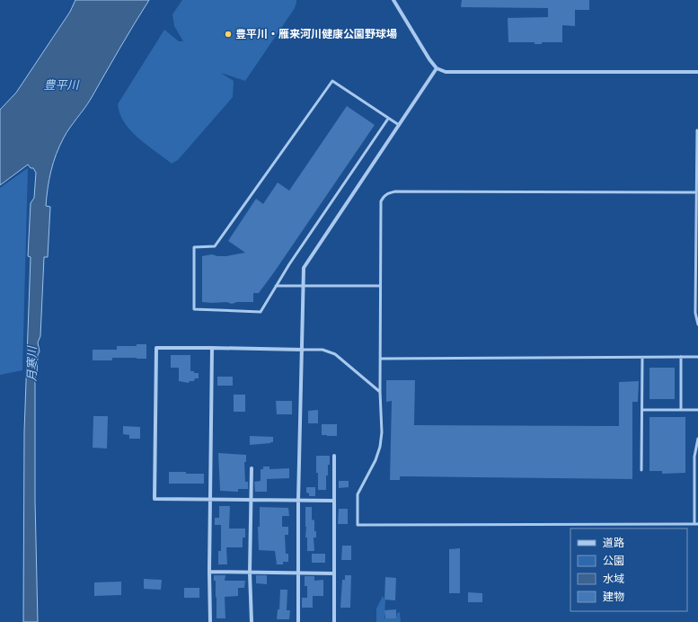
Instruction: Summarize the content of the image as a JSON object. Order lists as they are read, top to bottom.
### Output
{
  "water": ["豊平川", "月寒川"],
  "places": ["豊平川・雁来河川健康公園野球場"],
  "legend": [
    "道路",
    "公園",
    "水域",
    "建物"
  ]
}
